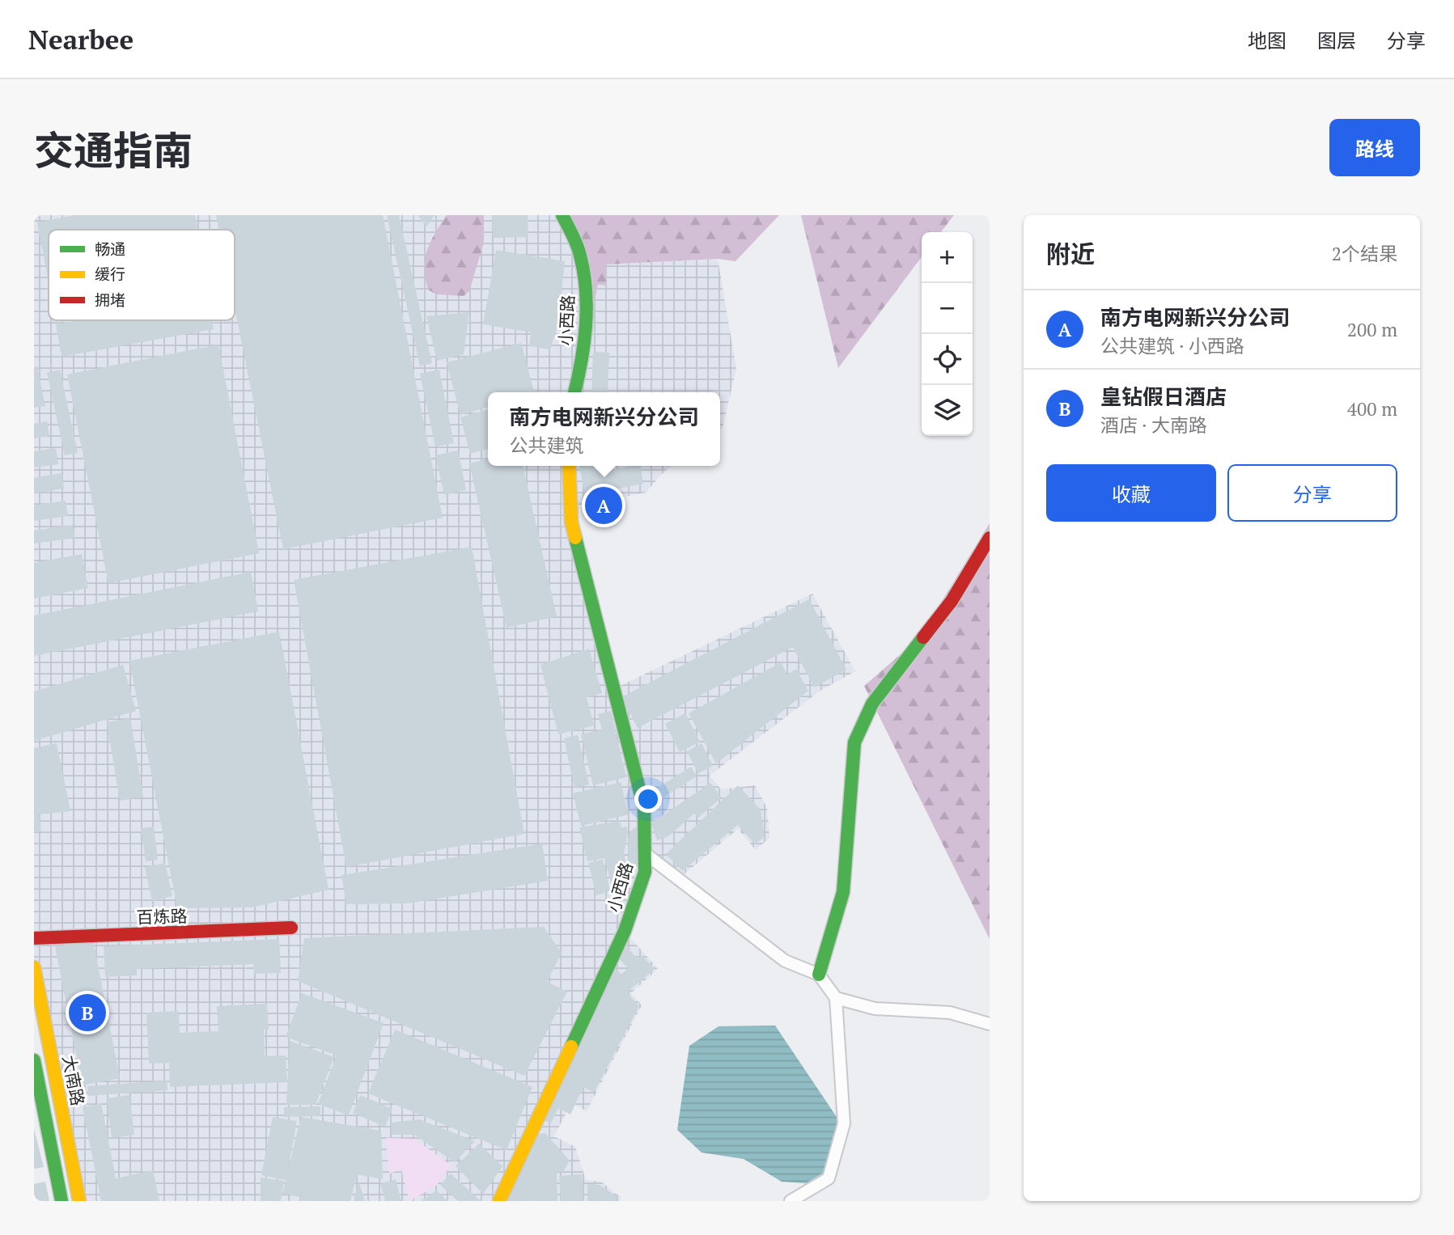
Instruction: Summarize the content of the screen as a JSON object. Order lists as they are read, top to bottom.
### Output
{
  "streets": {
    "street": ["小西路", "百炼路", "大南路"]
  },
  "legend": ["畅通", "缓行", "拥堵"],
  "page": {
    "header": "Nearbee",
    "nav": ["地图", "图层", "分享"],
    "title": "交通指南",
    "buttons": [
      "路线",
      ["收藏", "分享"]
    ],
    "heading": ["附近", "2个结果"],
    "map_buttons": ["+", "−"],
    "list": [
      {
        "mark": "A",
        "name": "南方电网新兴分公司",
        "note": "公共建筑 · 小西路",
        "value": "200 m"
      },
      {
        "mark": "B",
        "name": "皇钻假日酒店",
        "note": "酒店 · 大南路",
        "value": "400 m"
      }
    ],
    "popup": ["南方电网新兴分公司", "公共建筑"],
    "pins": ["A", "B"]
  }
}
